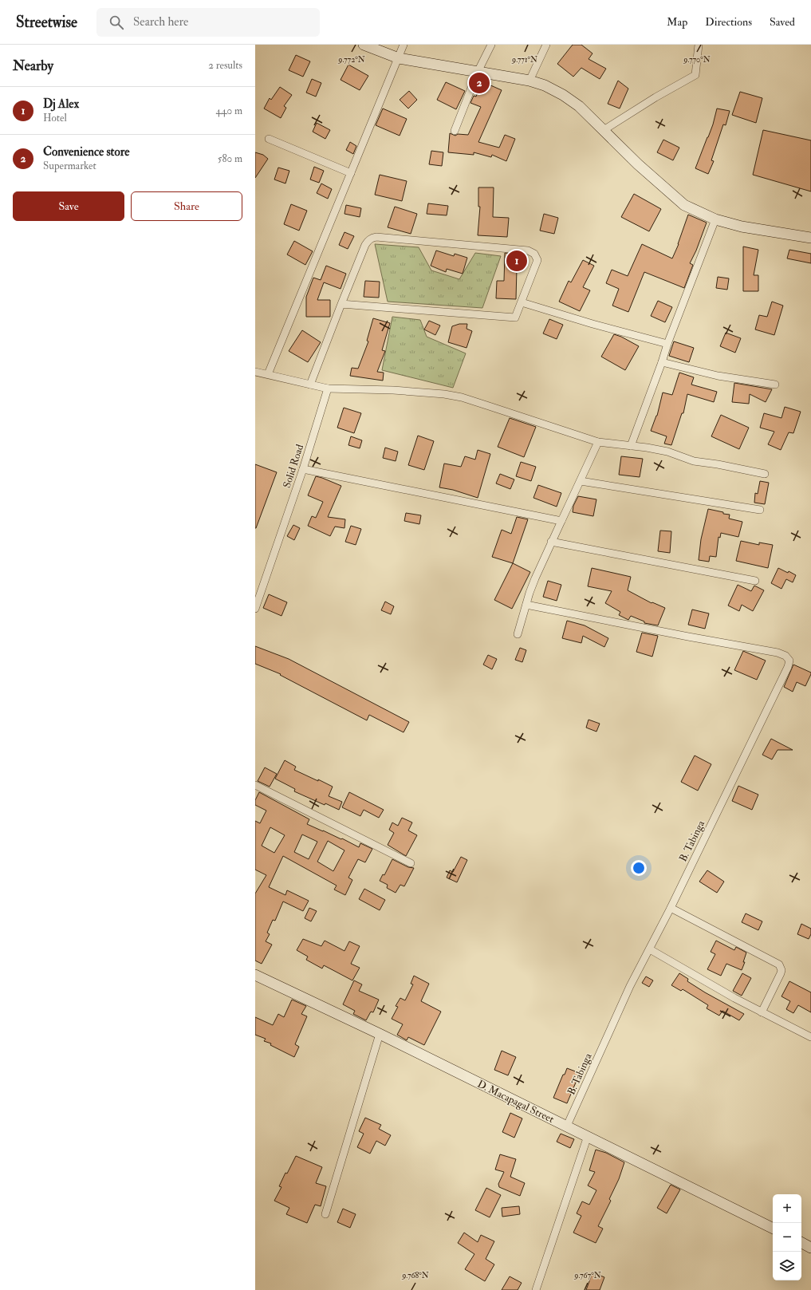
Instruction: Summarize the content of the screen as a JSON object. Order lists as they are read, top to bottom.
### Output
{
  "streets": {
    "street": ["Solid Road", "B. Tabinga", "D. Macapagal Street"]
  },
  "crossings": [
    ["B. Tabinga", "D. Macapagal Street"]
  ],
  "page": {
    "header": "Streetwise",
    "search": "Search here",
    "nav": ["Map", "Directions", "Saved"],
    "heading": ["Nearby", "2 results"],
    "pins": ["2", "1"],
    "list": [
      {
        "mark": "1",
        "name": "Dj Alex",
        "note": "Hotel",
        "value": "440 m"
      },
      {
        "mark": "2",
        "name": "Convenience store",
        "note": "Supermarket",
        "value": "580 m"
      }
    ],
    "buttons": ["Save", "Share"],
    "map_buttons": ["+", "−"]
  },
  "coordinates": [
    "9.772°N",
    "9.771°N",
    "9.770°N",
    "9.768°N",
    "9.767°N"
  ]
}
